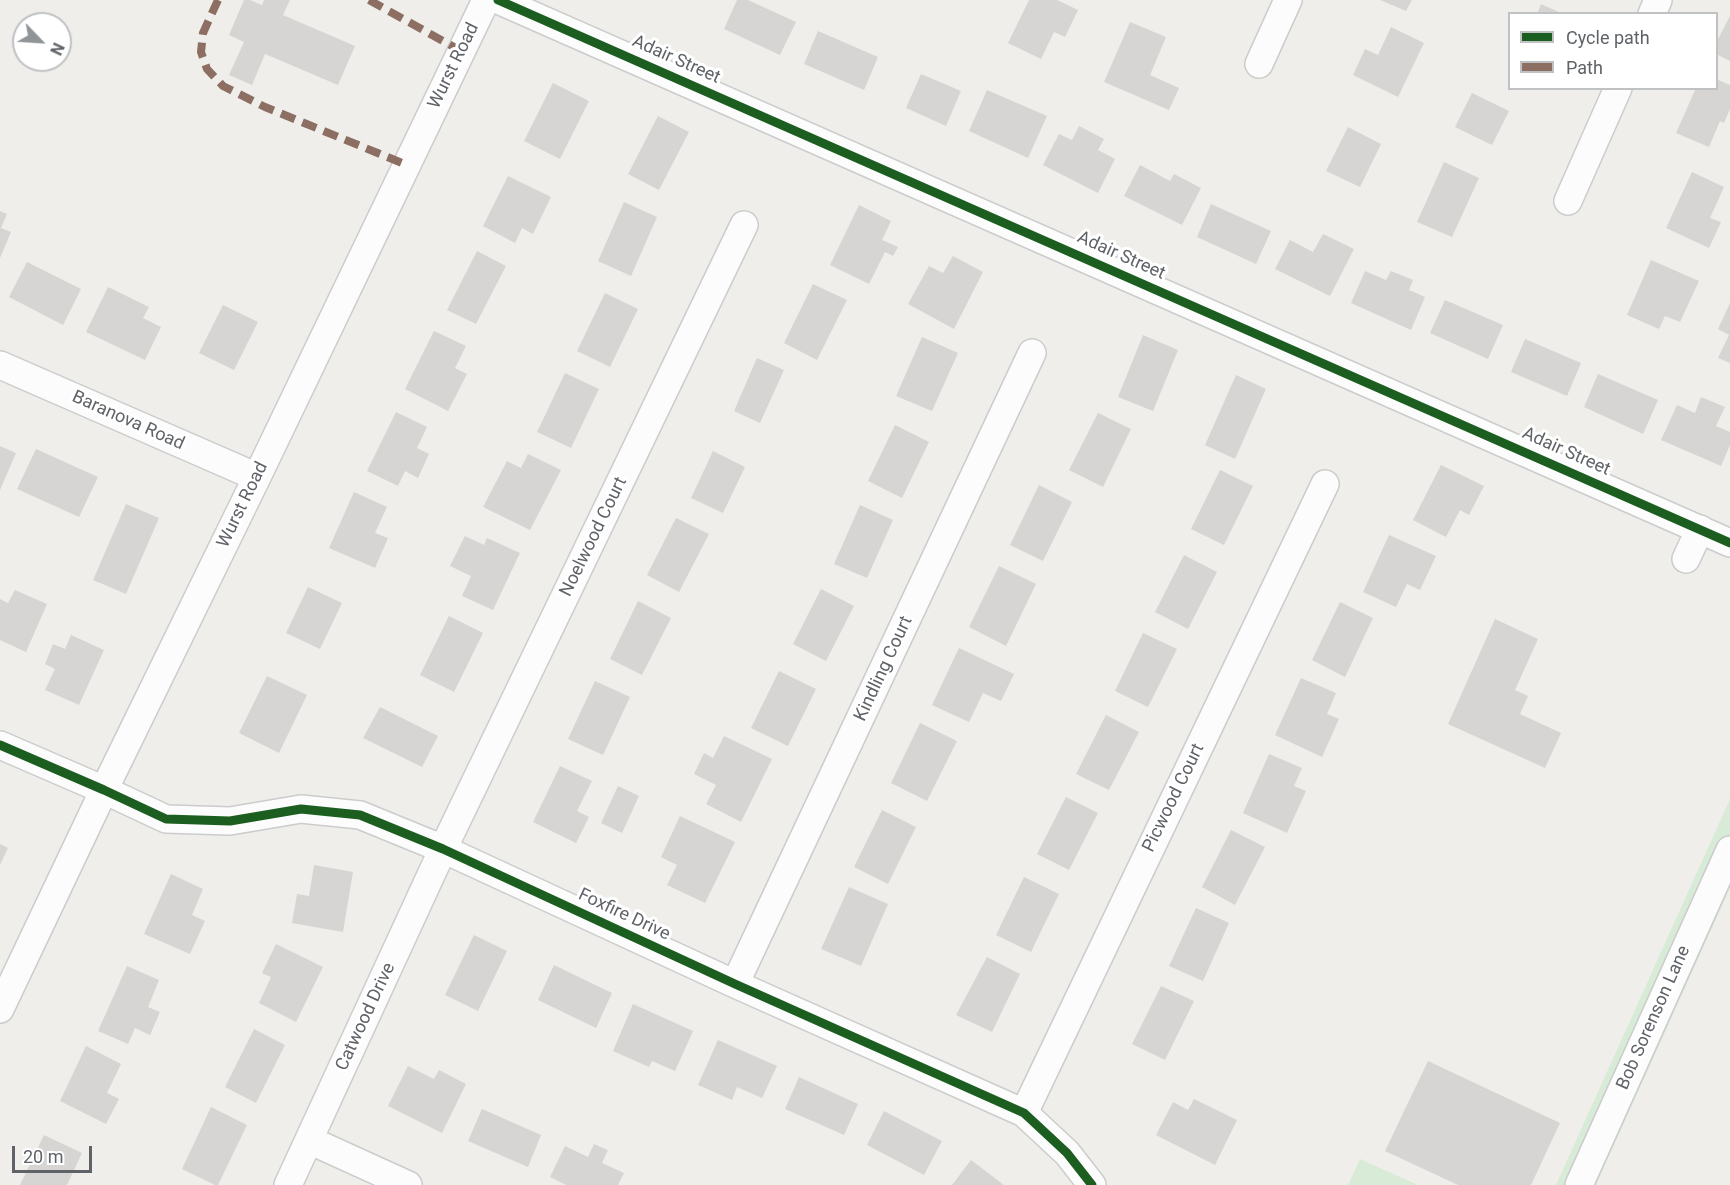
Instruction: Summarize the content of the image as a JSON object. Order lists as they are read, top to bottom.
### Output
{
  "streets": {
    "street": [
      "Adair Street",
      "Wurst Road",
      "Baranova Road",
      "Noelwood Court",
      "Kindling Court",
      "Picwood Court",
      "Foxfire Drive",
      "Catwood Drive",
      "Bob Sorenson Lane"
    ]
  },
  "crossings": [
    ["Wurst Road", "Baranova Road"],
    ["Wurst Road", "Foxfire Drive"],
    ["Noelwood Court", "Foxfire Drive"],
    ["Noelwood Court", "Catwood Drive"],
    ["Kindling Court", "Foxfire Drive"],
    ["Picwood Court", "Foxfire Drive"],
    ["Foxfire Drive", "Catwood Drive"]
  ],
  "legend": ["Cycle path", "Path"],
  "scale_bar": "20 m",
  "north": "bottom right"
}
